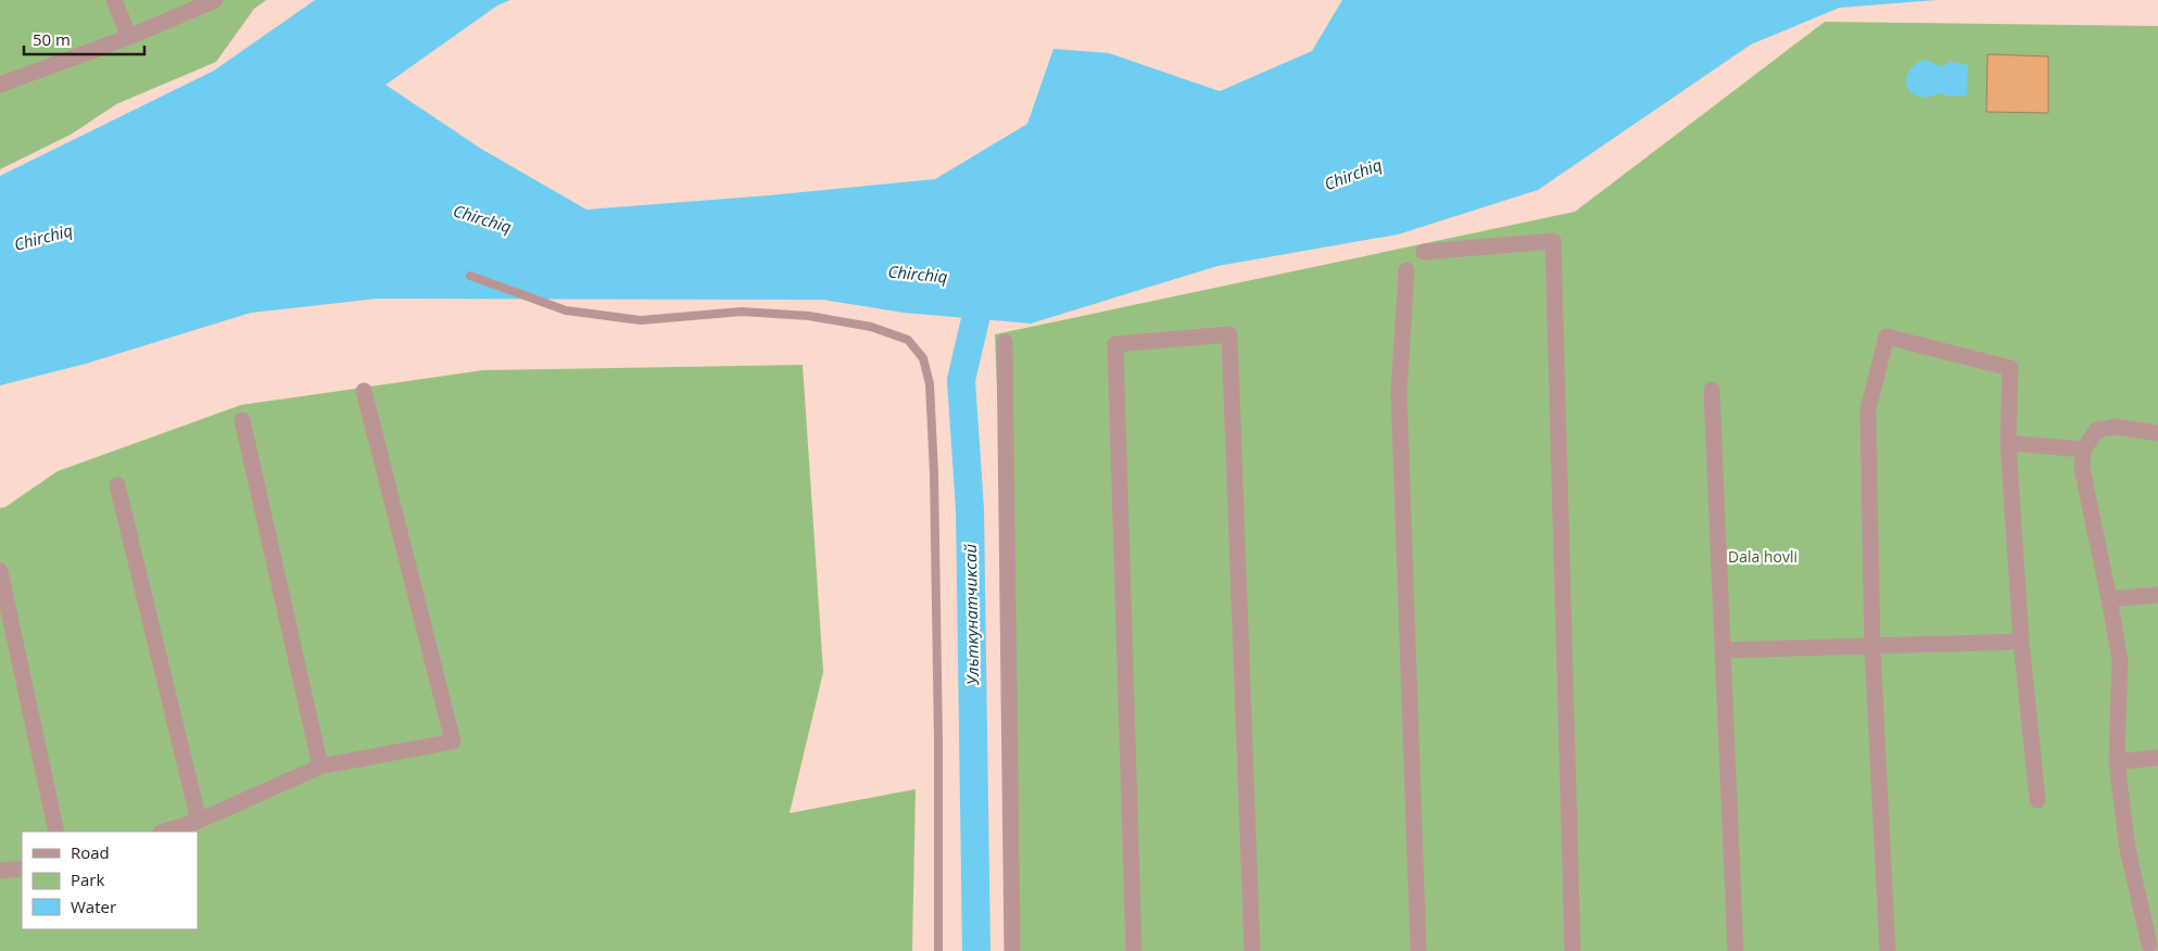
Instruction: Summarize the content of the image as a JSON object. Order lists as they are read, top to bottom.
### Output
{
  "water": ["Chirchiq", "Ульткунатчиксай"],
  "parks": ["Dala hovli"],
  "legend": ["Road", "Park", "Water"],
  "scale_bar": "50 m"
}
